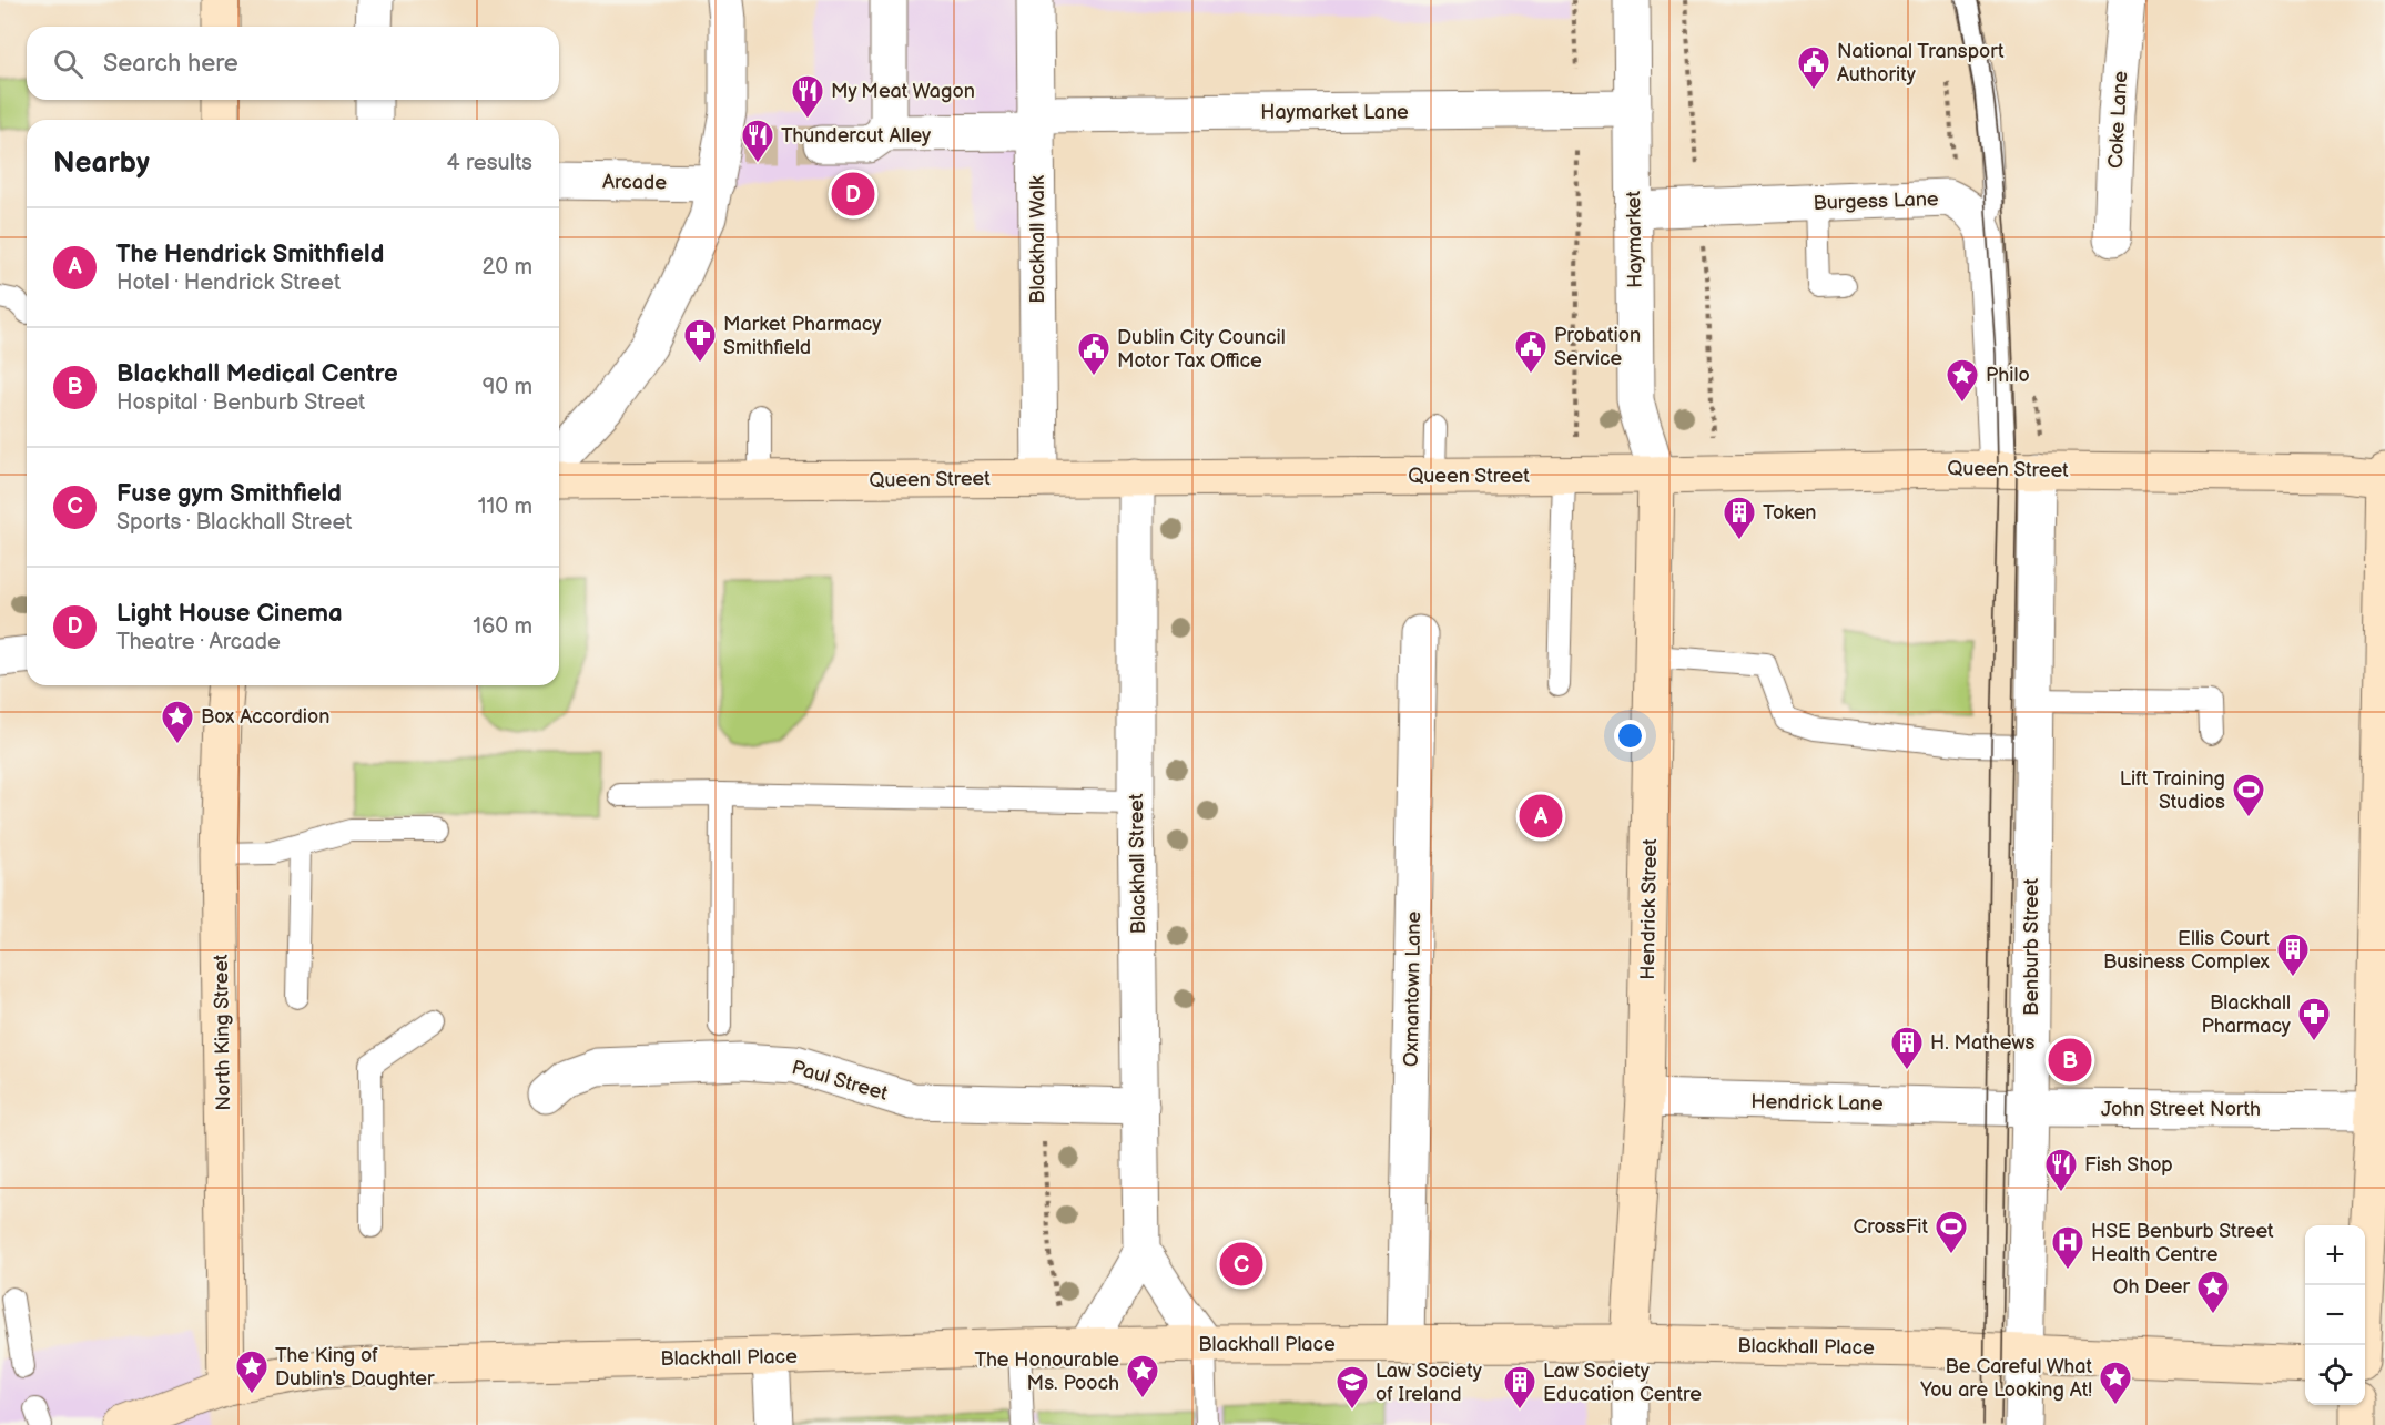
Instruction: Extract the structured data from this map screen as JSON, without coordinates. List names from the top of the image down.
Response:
{
  "streets": {
    "main road": [
      "Queen Street",
      "Hendrick Street",
      "North King Street",
      "Blackhall Place"
    ],
    "street": [
      "Haymarket Lane",
      "Coke Lane",
      "Arcade",
      "Burgess Lane",
      "Blackhall Walk",
      "Haymarket",
      "Blackhall Street",
      "Benburb Street",
      "Oxmantown Lane",
      "Paul Street",
      "Hendrick Lane",
      "John Street North"
    ]
  },
  "crossings": [
    ["Haymarket Lane", "Blackhall Walk"],
    ["Haymarket Lane", "Haymarket"],
    ["Burgess Lane", "Haymarket"],
    ["Blackhall Walk", "Queen Street"],
    ["Haymarket", "Queen Street"],
    ["Haymarket", "Hendrick Street"],
    ["Queen Street", "Blackhall Street"],
    ["Queen Street", "Hendrick Street"],
    ["Queen Street", "Benburb Street"],
    ["Blackhall Street", "Paul Street"],
    ["Hendrick Street", "Hendrick Lane"],
    ["Hendrick Street", "Blackhall Place"],
    ["Benburb Street", "John Street North"],
    ["Benburb Street", "Blackhall Place"],
    ["Oxmantown Lane", "Blackhall Place"],
    ["North King Street", "Blackhall Place"],
    ["Hendrick Lane", "John Street North"]
  ],
  "places": {
    "public building": ["National Transport Authority", "Probation Service", "Dublin City Council Motor Tax Office"],
    "restaurant": ["My Meat Wagon", "Thundercut Alley", "Fish Shop"],
    "pharmacy": ["Market Pharmacy Smithfield", "Blackhall Pharmacy"],
    "place": [
      "Philo",
      "Box Accordion",
      "Oh Deer",
      "The King of Dublin's Daughter",
      "The Honourable Ms. Pooch",
      "Be Careful What You are Looking At!"
    ],
    "building": [
      "Token",
      "Ellis Court Business Complex",
      "H. Mathews",
      "Law Society Education Centre"
    ],
    "sports": ["Lift Training Studios", "CrossFit"],
    "hospital": ["HSE Benburb Street Health Centre"],
    "school or university": ["Law Society of Ireland"]
  },
  "page": {
    "search": "Search here",
    "heading": ["Nearby", "4 results"],
    "pins": [
      "D",
      "A",
      "B",
      "C"
    ],
    "list": [
      {
        "mark": "A",
        "name": "The Hendrick Smithfield",
        "note": "Hotel · Hendrick Street",
        "value": "20 m"
      },
      {
        "mark": "B",
        "name": "Blackhall Medical Centre",
        "note": "Hospital · Benburb Street",
        "value": "90 m"
      },
      {
        "mark": "C",
        "name": "Fuse gym Smithfield",
        "note": "Sports · Blackhall Street",
        "value": "110 m"
      },
      {
        "mark": "D",
        "name": "Light House Cinema",
        "note": "Theatre · Arcade",
        "value": "160 m"
      }
    ],
    "map_buttons": ["+", "−"]
  }
}
